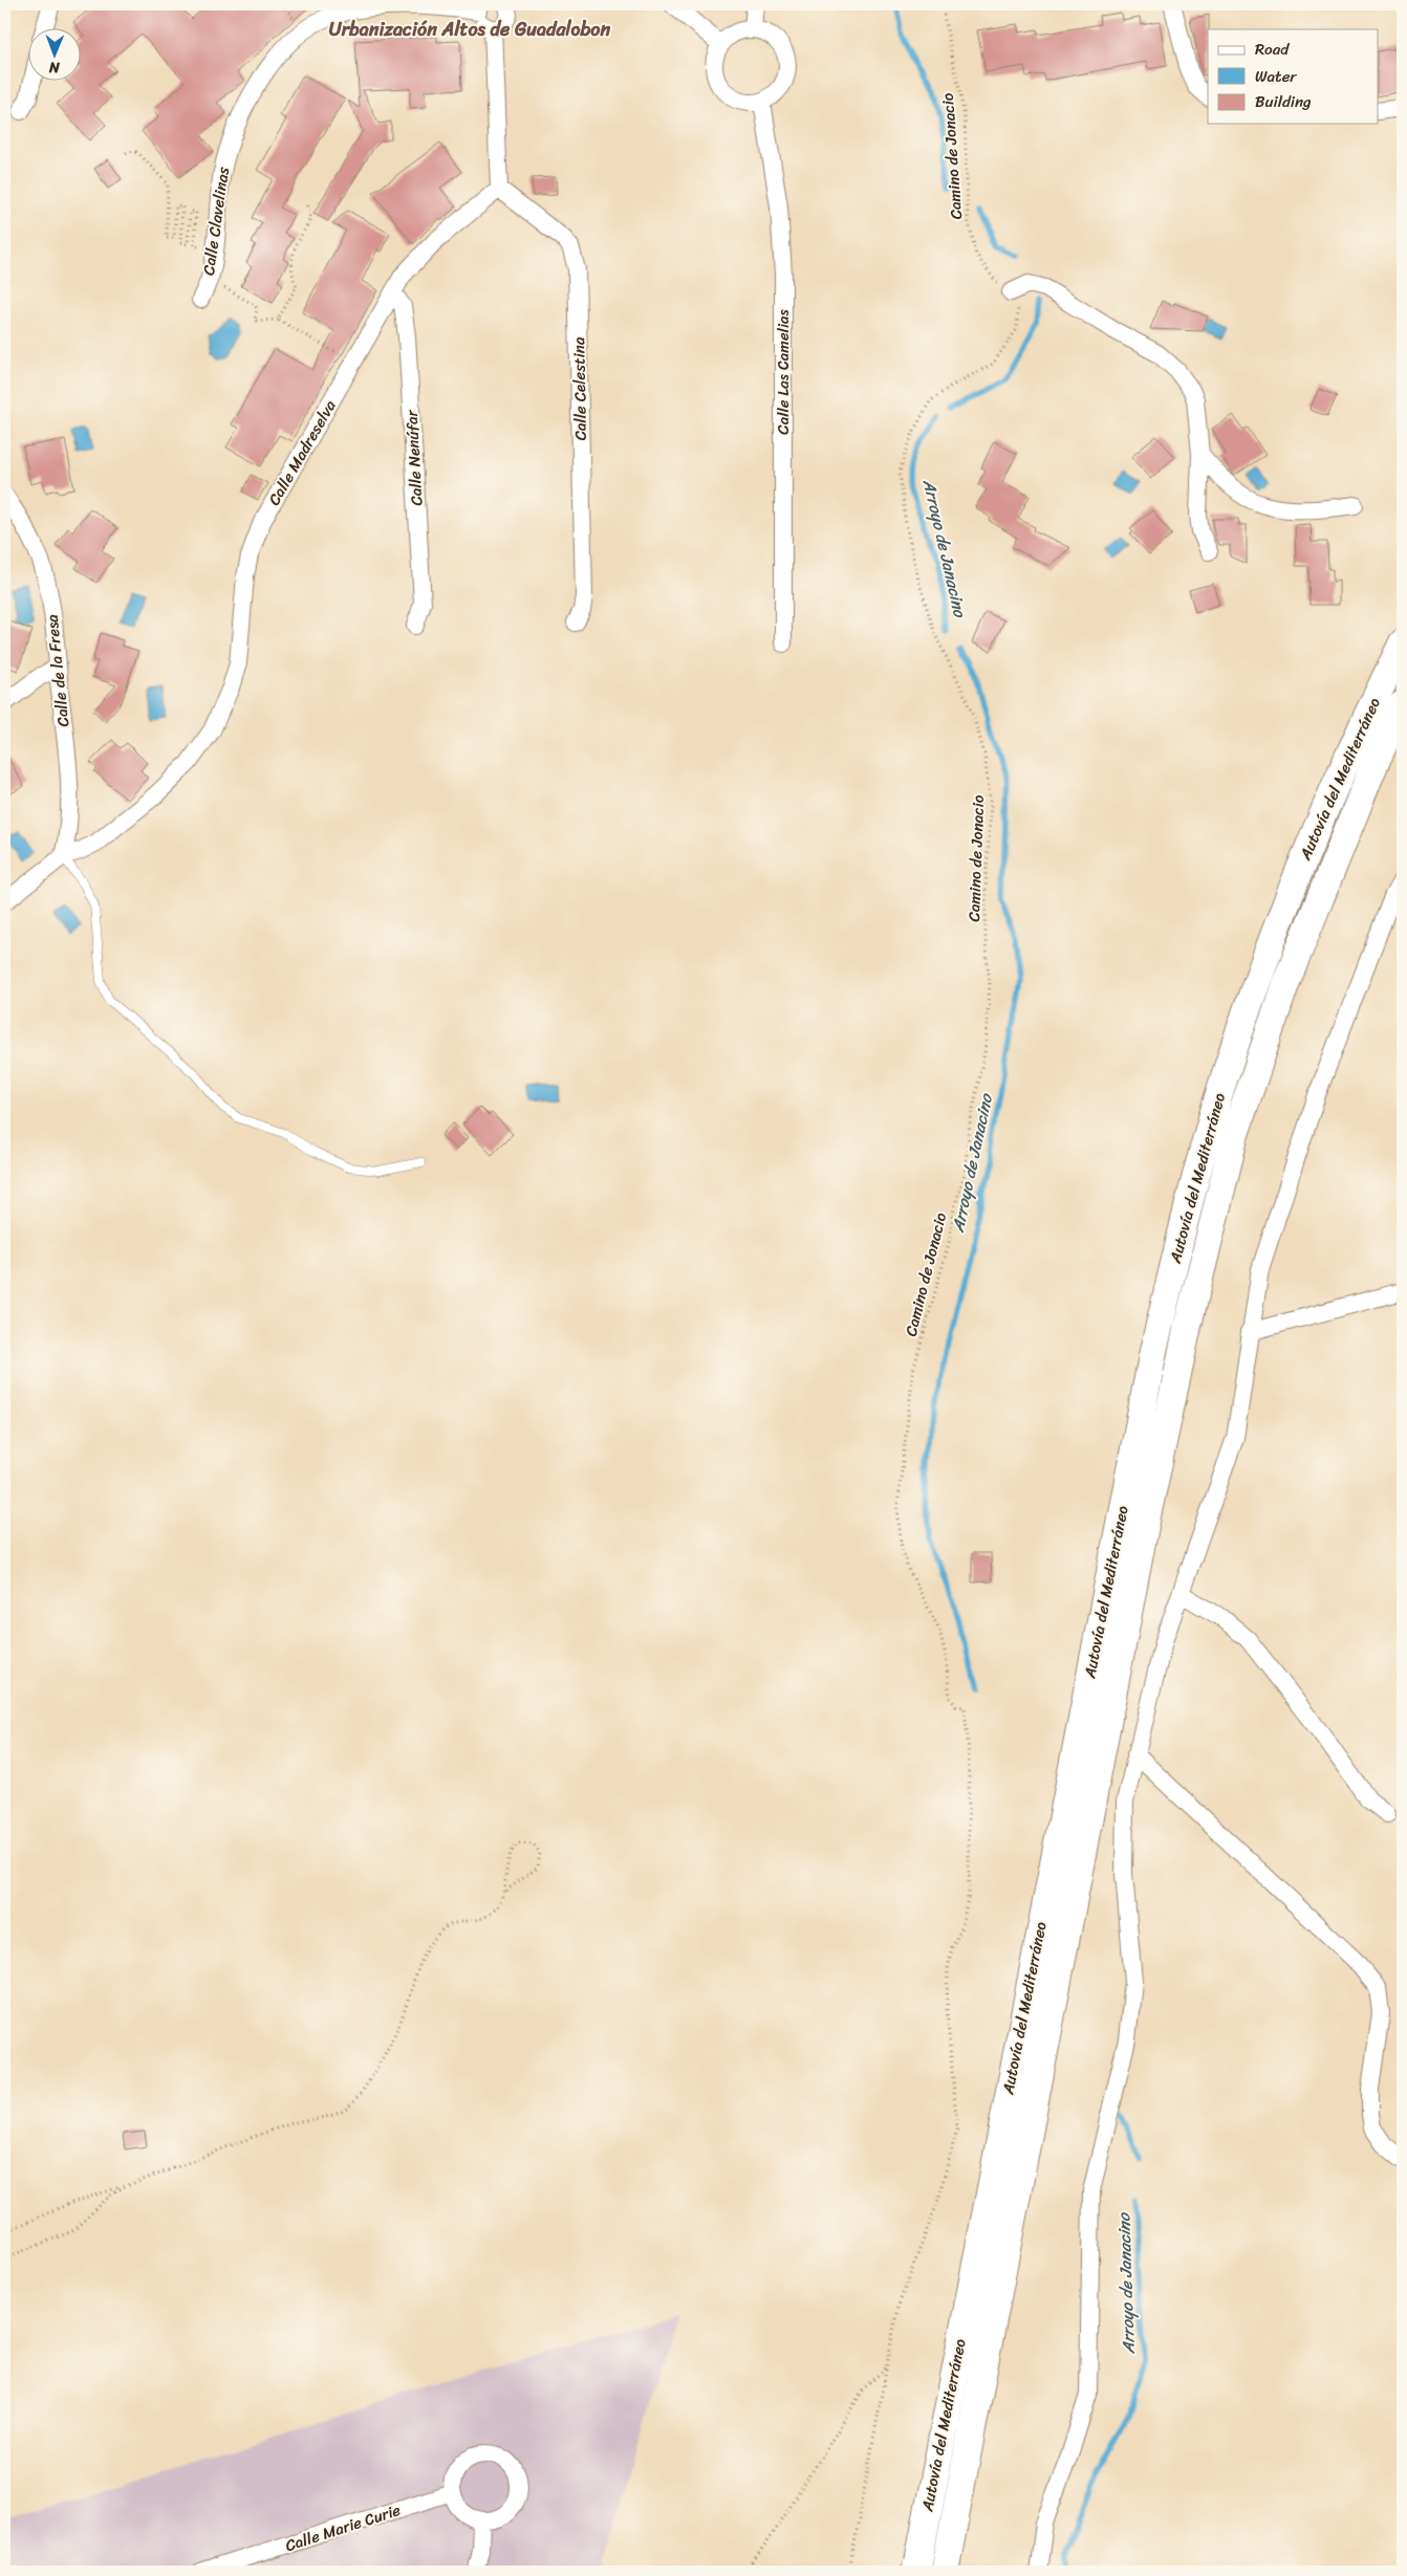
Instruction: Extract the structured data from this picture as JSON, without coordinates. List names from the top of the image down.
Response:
{
  "streets": {
    "highway": ["Autovía del Mediterráneo"],
    "street": [
      "Calle Clavelinas",
      "Calle Las Camelias",
      "Calle Celestina",
      "Calle Madreselva",
      "Calle Nenúfar",
      "Calle de la Fresa",
      "Calle Marie Curie"
    ],
    "path": ["Camino de Jonacio"]
  },
  "crossings": [
    ["Calle Celestina", "Calle Madreselva"],
    ["Calle Madreselva", "Calle Nenúfar"],
    ["Calle Madreselva", "Calle de la Fresa"]
  ],
  "districts": ["Urbanización Altos de Guadalobon"],
  "water": ["Arroyo de Janacino"],
  "legend": ["Road", "Water", "Building"],
  "north": "bottom"
}
